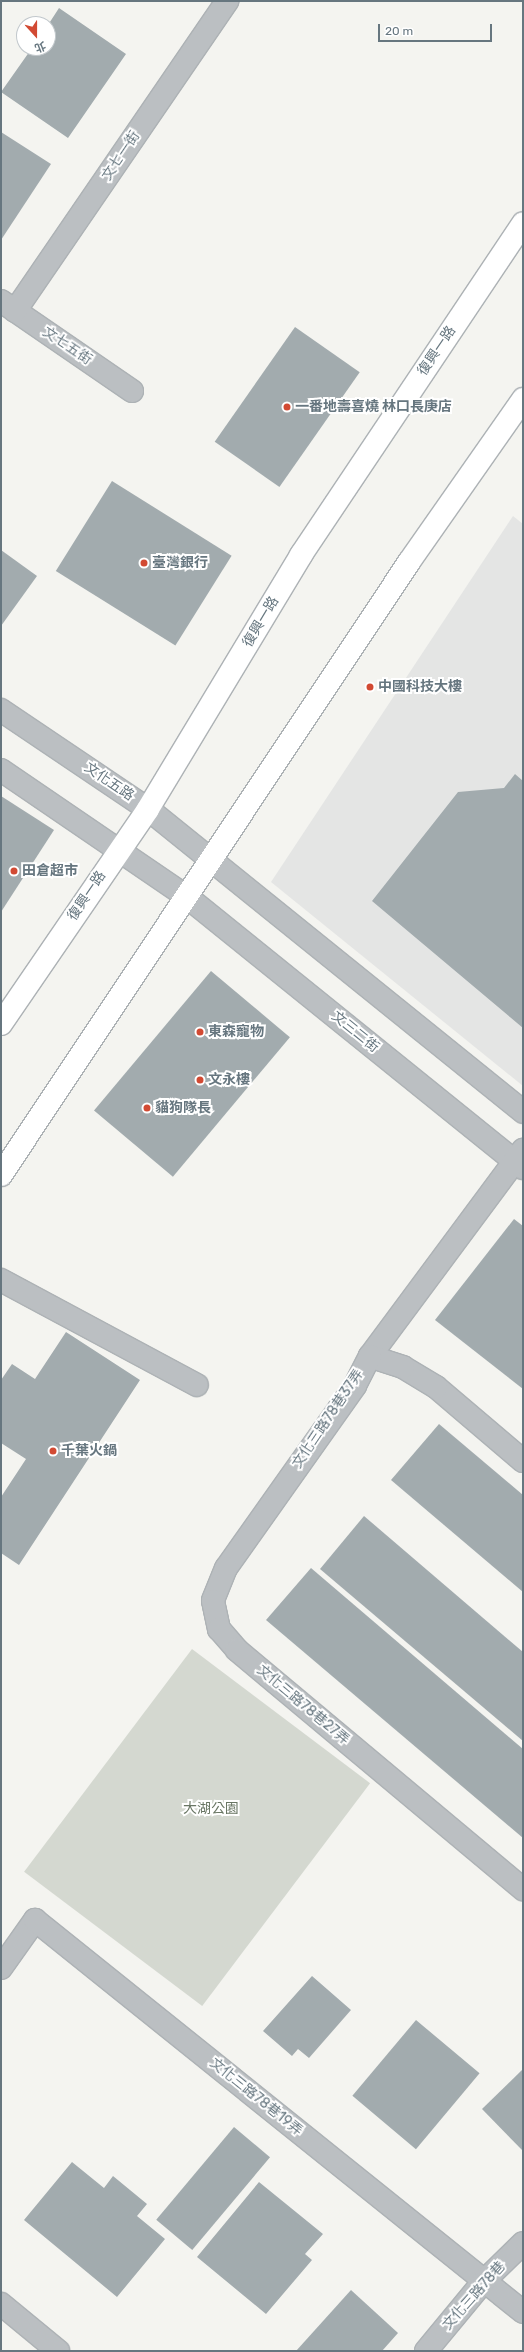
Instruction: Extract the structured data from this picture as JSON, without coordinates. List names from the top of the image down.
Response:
{
  "streets": {
    "main road": ["復興一路"],
    "street": [
      "文七一街",
      "文七五街",
      "文化五路",
      "文三二街",
      "文化三路78巷37弄",
      "文化三路78巷27弄",
      "文化三路78巷19弄",
      "文化三路78巷"
    ]
  },
  "crossings": [
    ["文七一街", "文七五街"],
    ["復興一路", "文化五路"],
    ["文化三路78巷37弄", "文化三路78巷27弄"],
    ["文化三路78巷19弄", "文化三路78巷"]
  ],
  "parks": ["大湖公園"],
  "places": [
    "一番地壽喜燒 林口長庚店",
    "臺灣銀行",
    "中國科技大樓",
    "田倉超市",
    "東森寵物",
    "文永樓",
    "貓狗隊長",
    "千葉火鍋"
  ],
  "scale_bar": "20 m",
  "north": "bottom"
}
